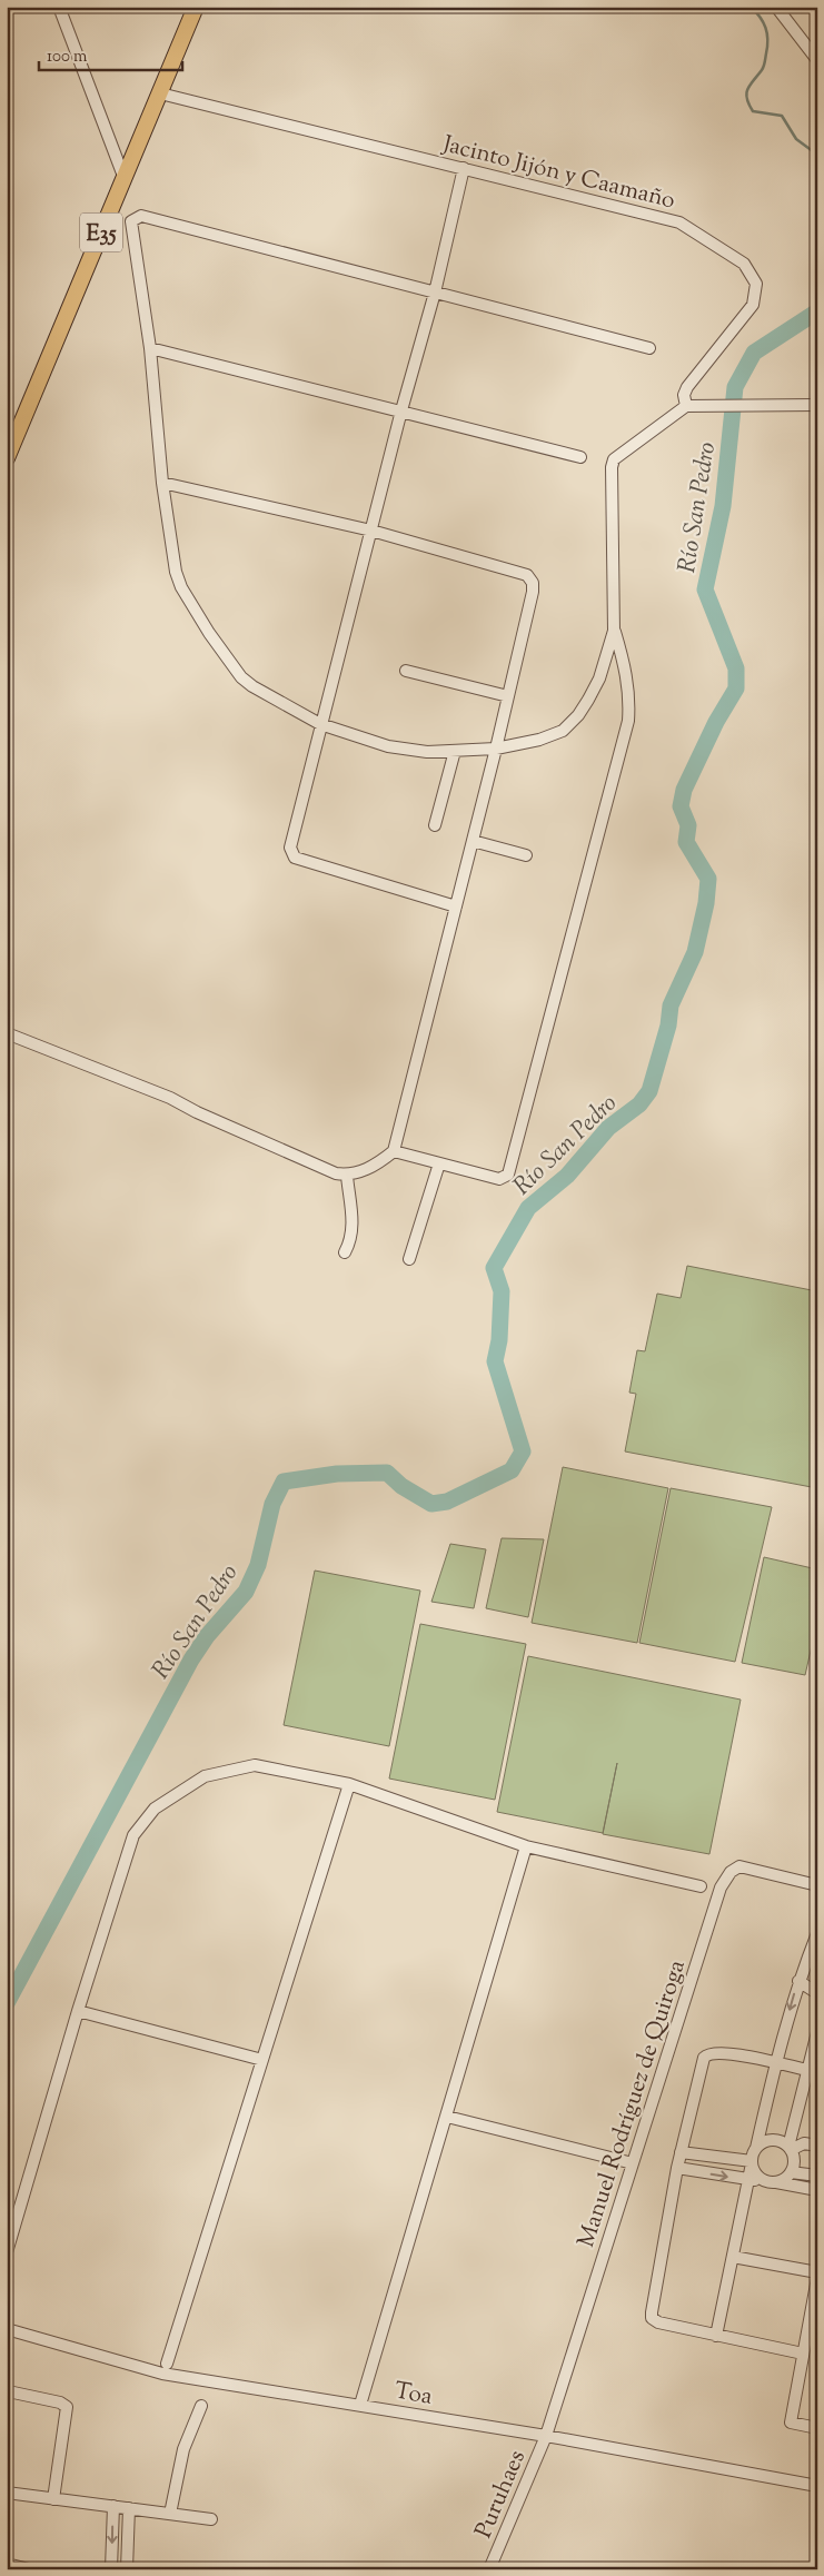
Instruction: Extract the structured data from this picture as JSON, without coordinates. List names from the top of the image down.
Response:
{
  "streets": {
    "highway": ["E35"],
    "street": [
      "Jacinto Jijón y Caamaño",
      "Manuel Rodríguez de Quiroga",
      "Toa",
      "Puruhaes"
    ]
  },
  "crossings": [
    ["Jacinto Jijón y Caamaño", "E35"],
    ["Manuel Rodríguez de Quiroga", "Toa"],
    ["Manuel Rodríguez de Quiroga", "Puruhaes"],
    ["Toa", "Puruhaes"]
  ],
  "water": ["Río San Pedro"],
  "scale_bar": "100 m"
}
